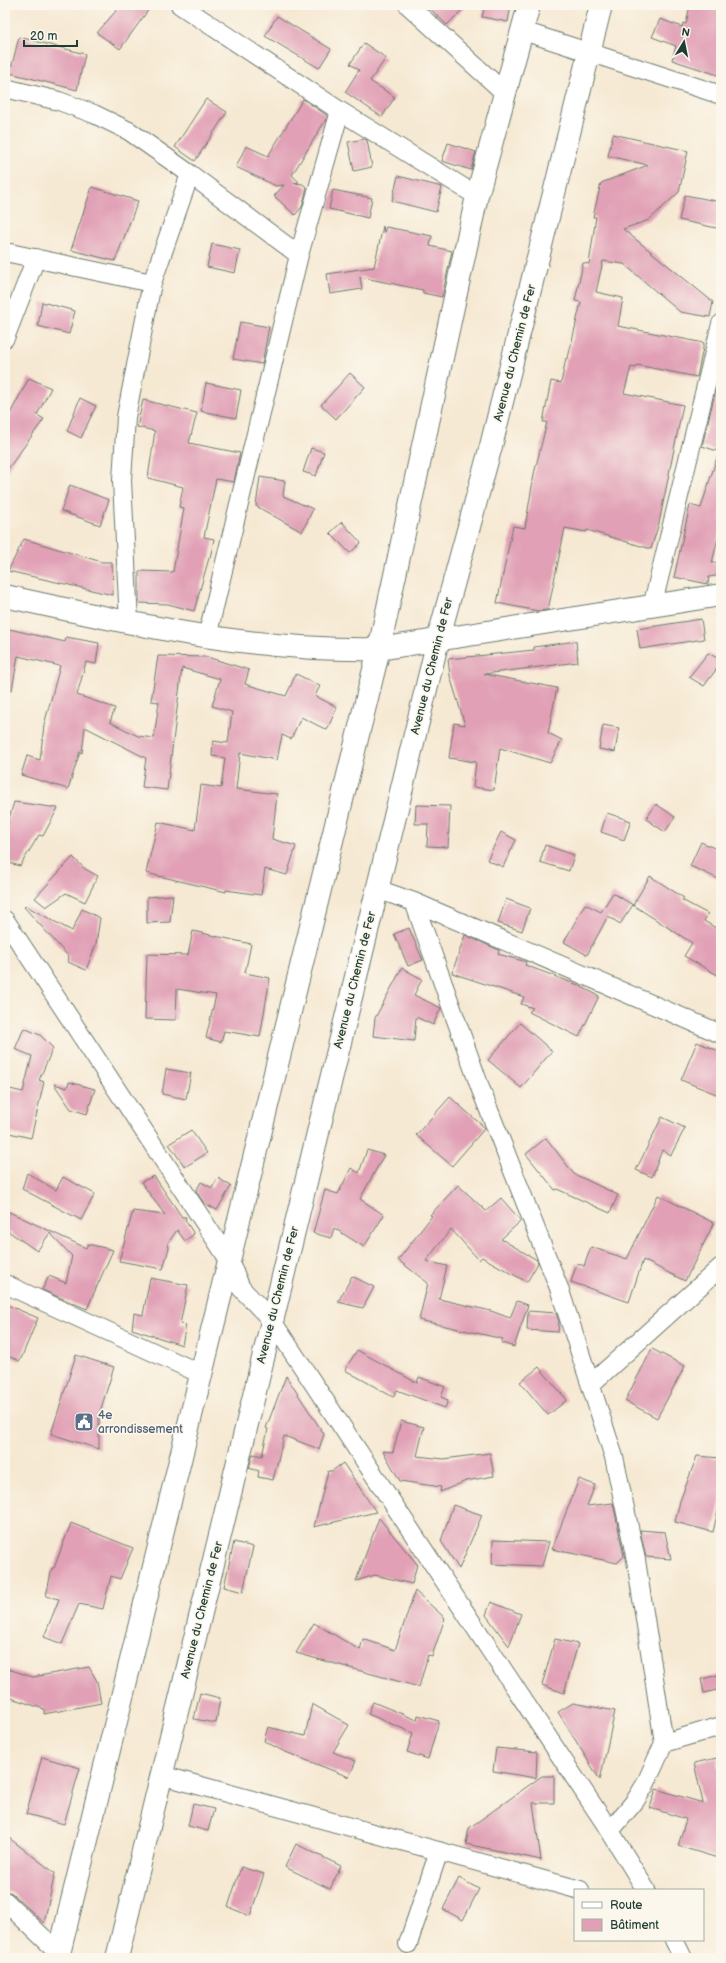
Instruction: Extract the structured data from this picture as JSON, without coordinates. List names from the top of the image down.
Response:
{
  "streets": {
    "main road": ["Avenue du Chemin de Fer"]
  },
  "places": {
    "public building": ["4e arrondissement"]
  },
  "legend": ["Route", "Bâtiment"],
  "scale_bar": "20 m",
  "north": "top"
}
